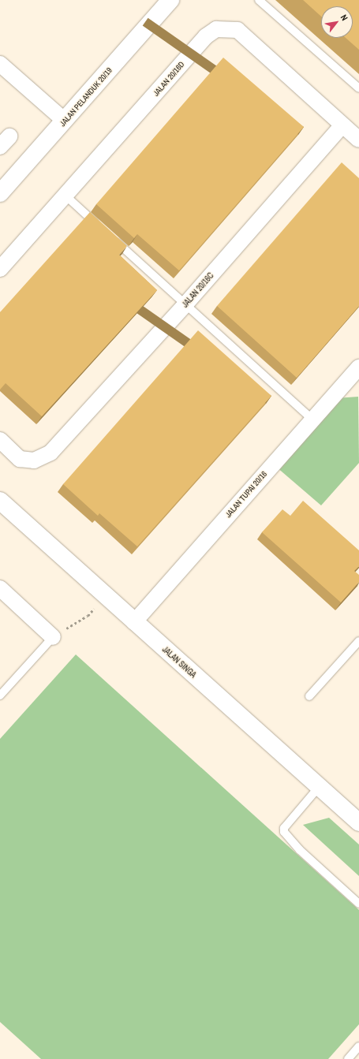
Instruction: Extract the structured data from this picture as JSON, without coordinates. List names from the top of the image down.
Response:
{
  "streets": {
    "street": [
      "JALAN 20/16D",
      "JALAN PELANDUK 20/19",
      "JALAN 20/16C",
      "JALAN TUPAI 20/16",
      "JALAN SINGA"
    ]
  },
  "crossings": [
    ["JALAN 20/16D", "JALAN 20/16C"],
    ["JALAN TUPAI 20/16", "JALAN SINGA"]
  ],
  "north": "top right"
}
